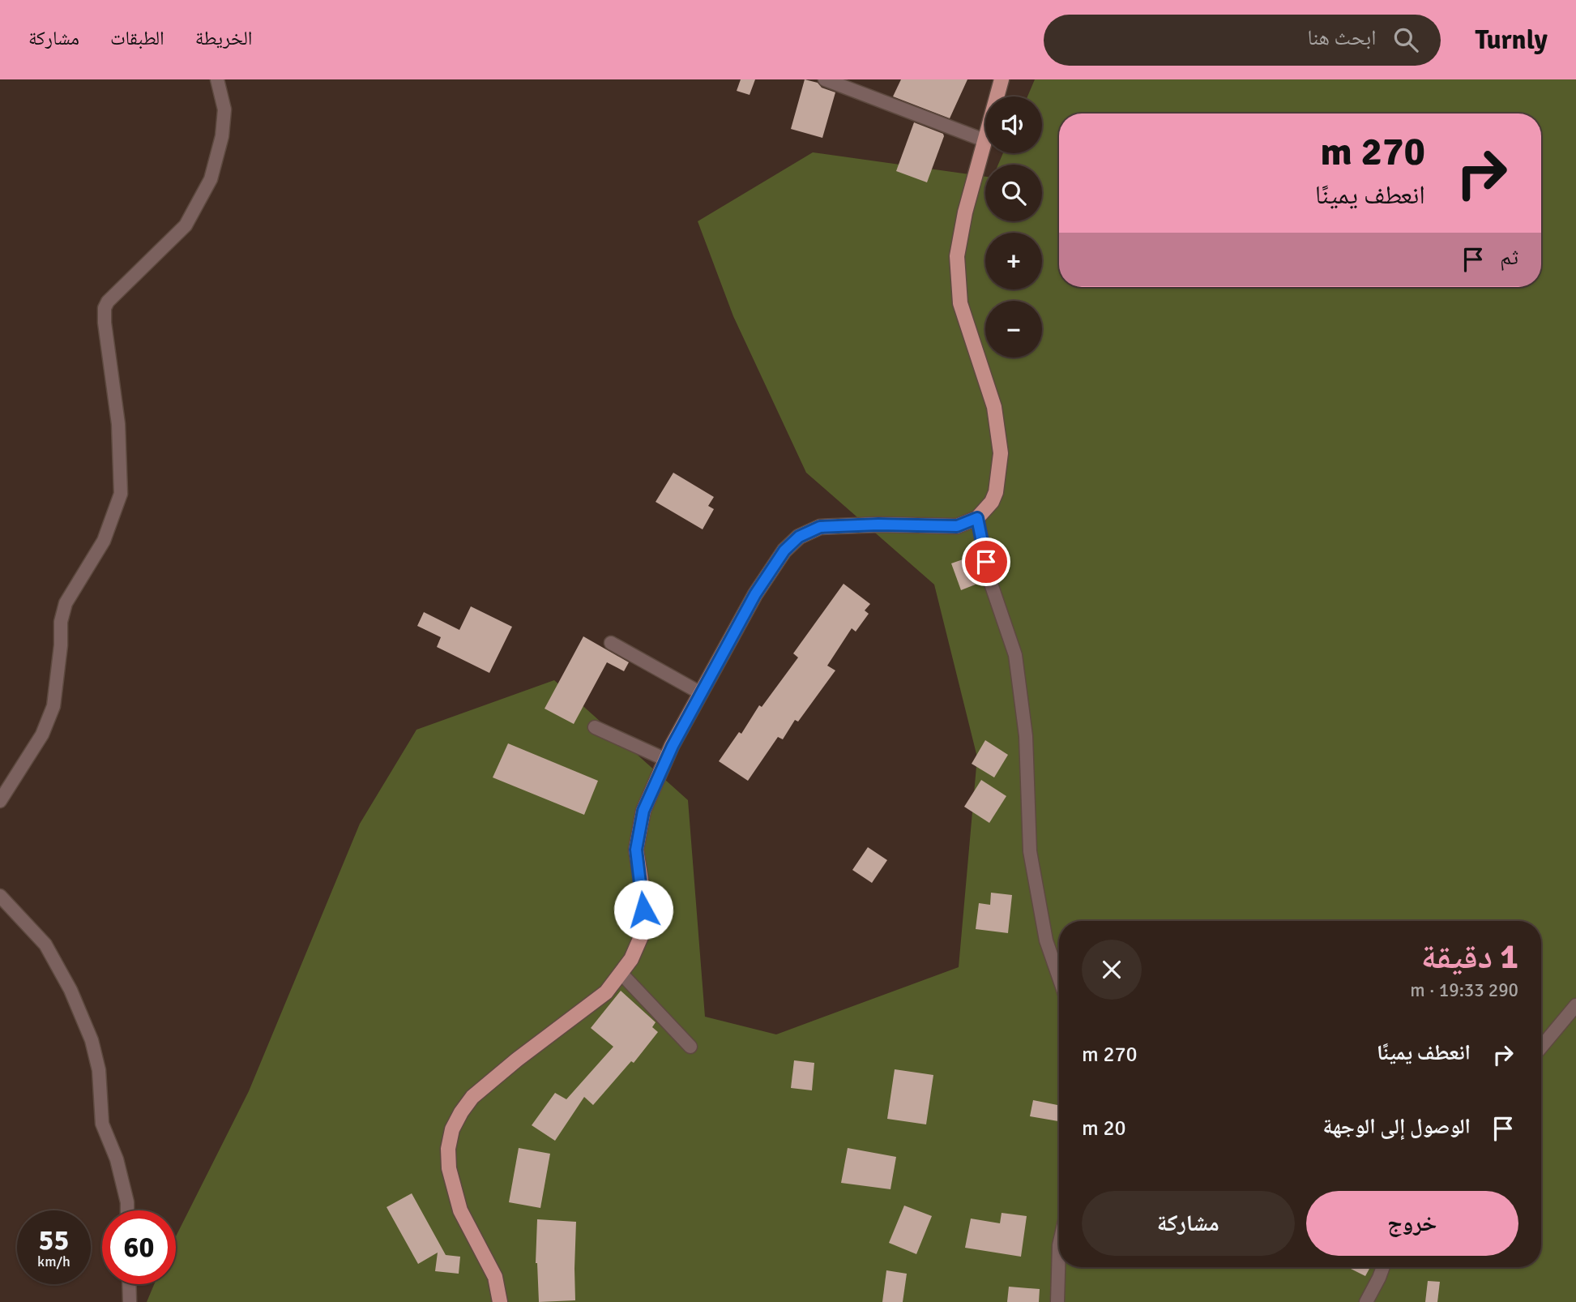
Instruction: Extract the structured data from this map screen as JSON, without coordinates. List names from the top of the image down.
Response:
{
  "page": {
    "header": "Turnly",
    "search": "ابحث هنا",
    "nav": ["الخريطة", "الطبقات", "مشاركة"],
    "map_buttons": ["+", "−"],
    "turn": ["270 m", "انعطف يمينًا"],
    "then": "ثم",
    "heading": ["1 دقيقة", "290 m · 19:33"],
    "list": [
      {
        "name": "انعطف يمينًا",
        "value": "270 m"
      },
      {
        "name": "الوصول إلى الوجهة",
        "value": "20 m"
      }
    ],
    "buttons": ["خروج", "مشاركة"],
    "speed": "55 km/h",
    "limit": "60"
  }
}
